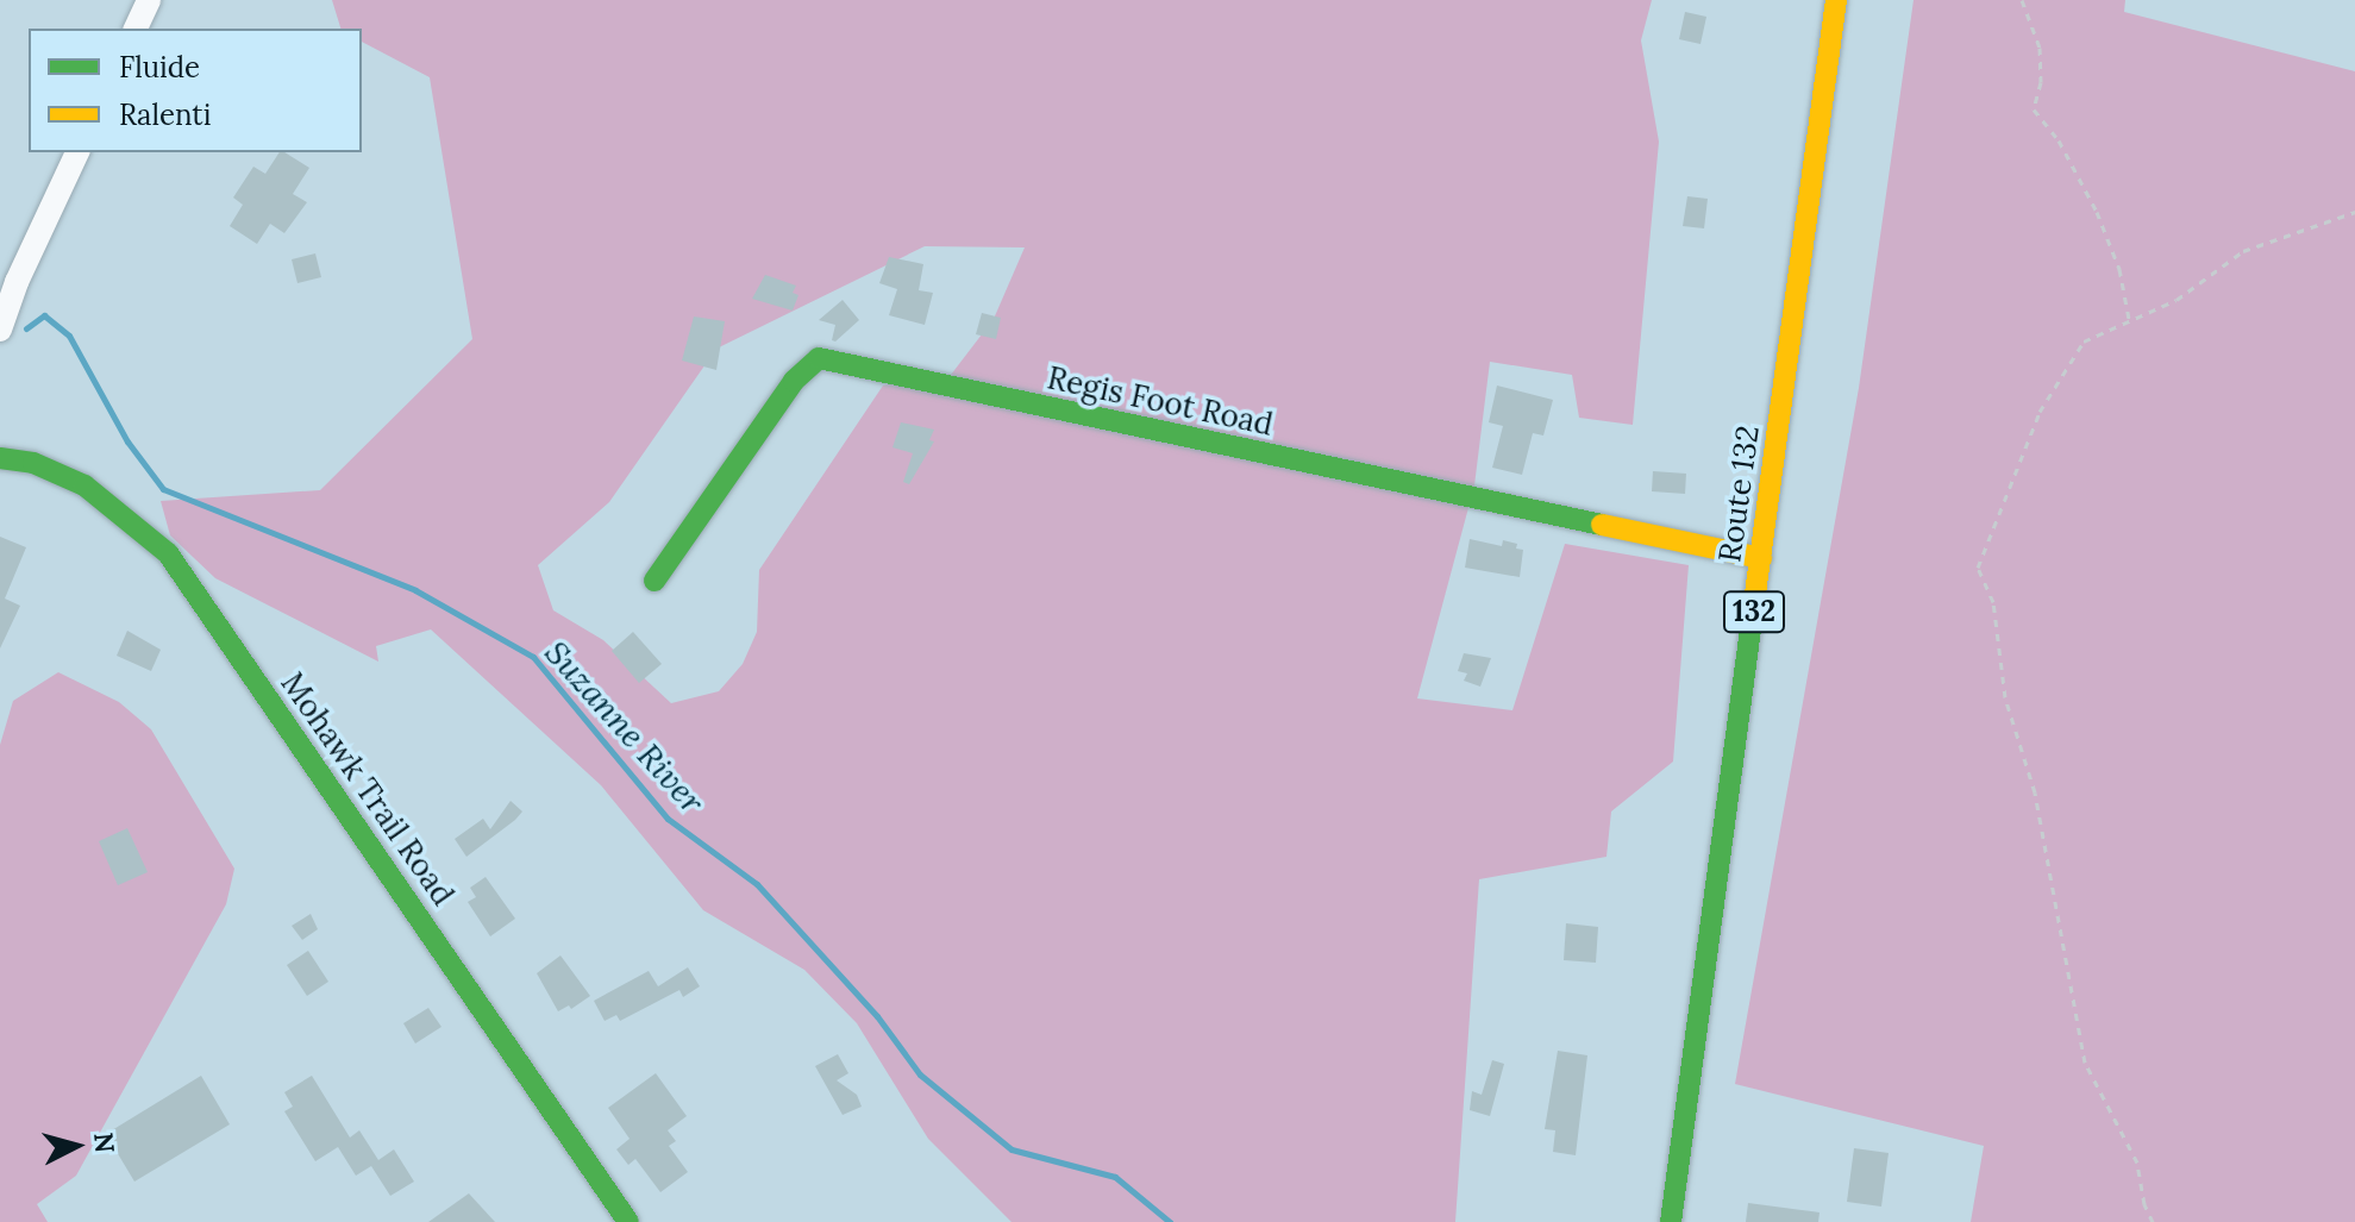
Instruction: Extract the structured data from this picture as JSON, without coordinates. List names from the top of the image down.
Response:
{
  "streets": {
    "main road": [
      "Regis Foot Road",
      "Route 132",
      "132",
      "Mohawk Trail Road"
    ]
  },
  "crossings": [
    ["Regis Foot Road", "Route 132"]
  ],
  "water": ["Suzanne River"],
  "legend": ["Fluide", "Ralenti"],
  "north": "right"
}
